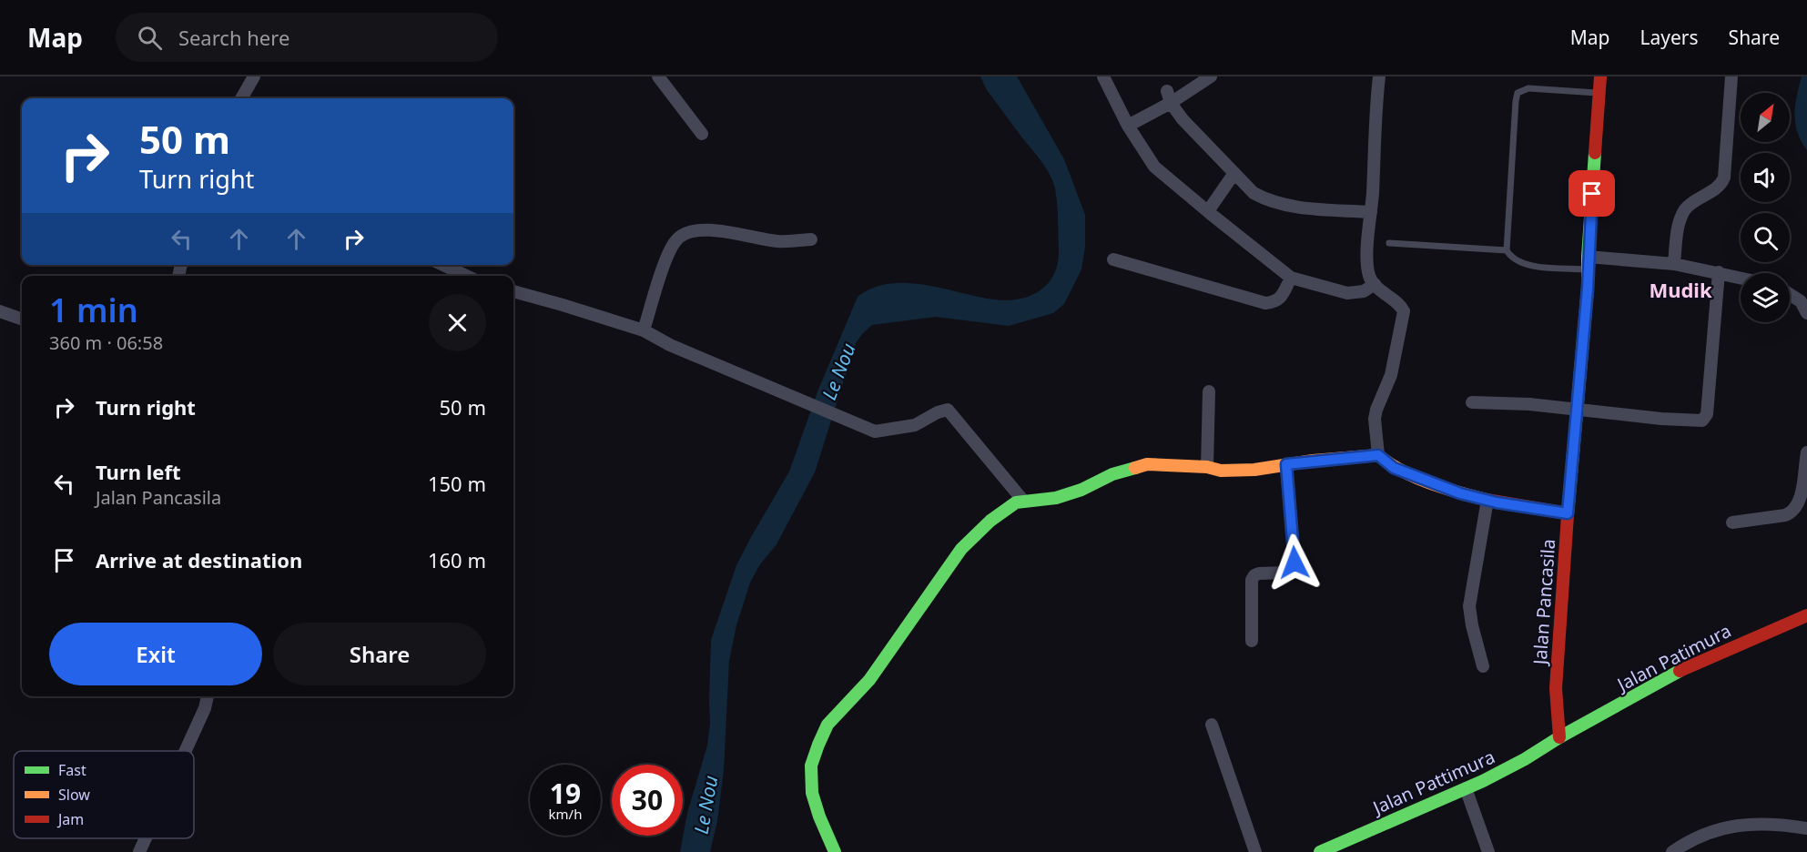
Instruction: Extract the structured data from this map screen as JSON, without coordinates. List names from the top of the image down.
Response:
{
  "streets": {
    "street": ["Jalan Pancasila", "Jalan Patimura", "Jalan Pattimura"]
  },
  "crossings": [
    ["Jalan Pancasila", "Jalan Patimura"],
    ["Jalan Pancasila", "Jalan Pattimura"],
    ["Jalan Patimura", "Jalan Pattimura"]
  ],
  "districts": ["Mudik"],
  "water": ["Le Nou"],
  "legend": ["Fast", "Slow", "Jam"],
  "north": "top right",
  "page": {
    "header": "Map",
    "search": "Search here",
    "nav": ["Map", "Layers", "Share"],
    "turn": ["50 m", "Turn right"],
    "heading": ["1 min", "360 m · 06:58"],
    "list": [
      {
        "name": "Turn right",
        "value": "50 m"
      },
      {
        "name": "Turn left",
        "note": "Jalan Pancasila",
        "value": "150 m"
      },
      {
        "name": "Arrive at destination",
        "value": "160 m"
      }
    ],
    "buttons": ["Exit", "Share"],
    "speed": "19 km/h",
    "limit": "30"
  }
}
